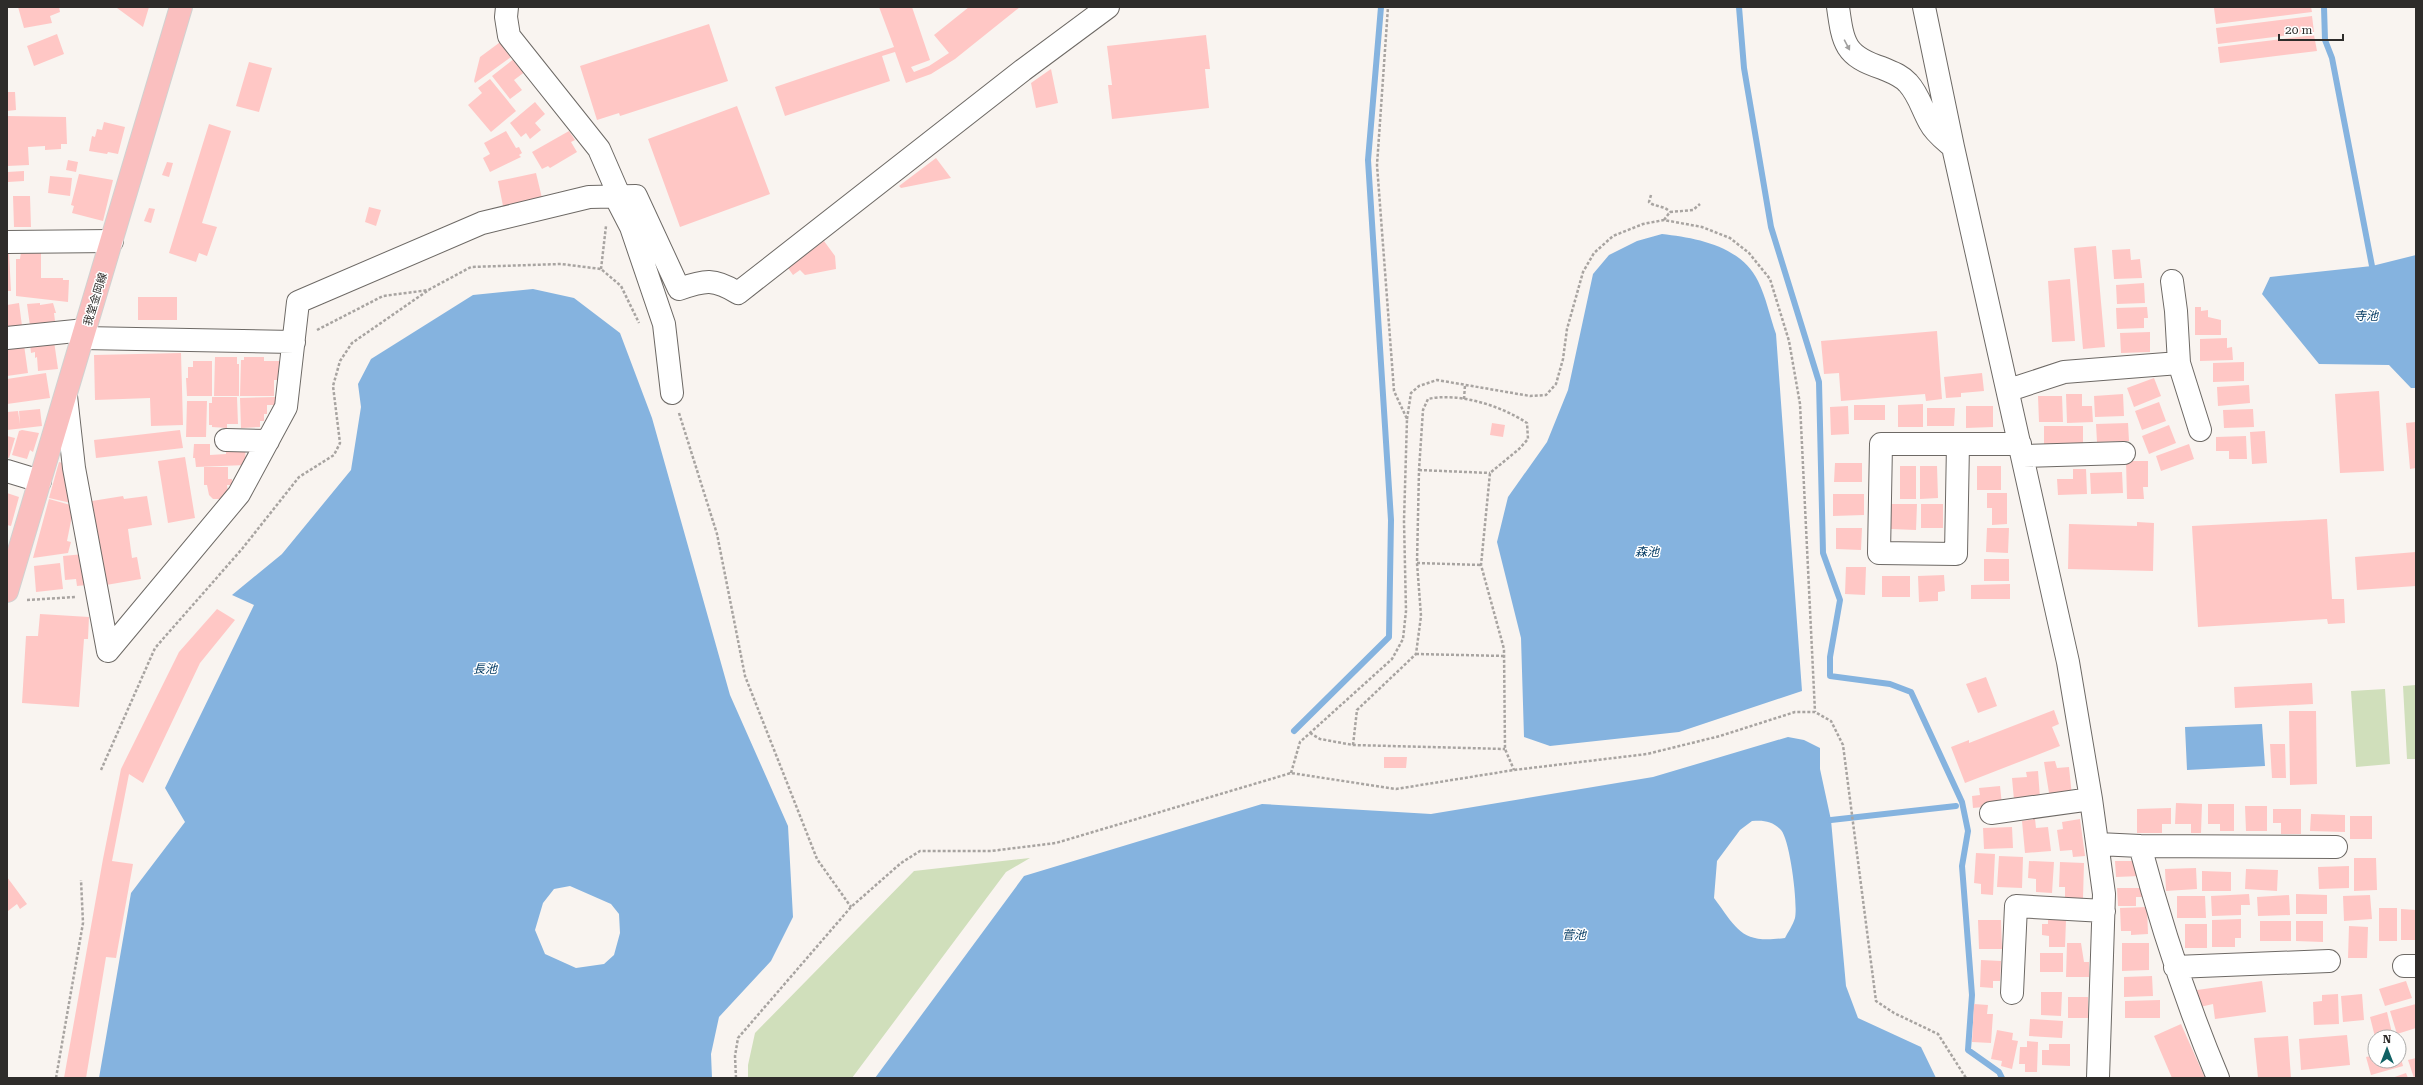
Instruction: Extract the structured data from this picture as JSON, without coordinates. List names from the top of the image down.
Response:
{
  "streets": {
    "main road": ["我堂金岡線"]
  },
  "water": [
    "寺池",
    "森池",
    "長池",
    "菅池"
  ],
  "scale_bar": "20 m",
  "north": "top"
}
